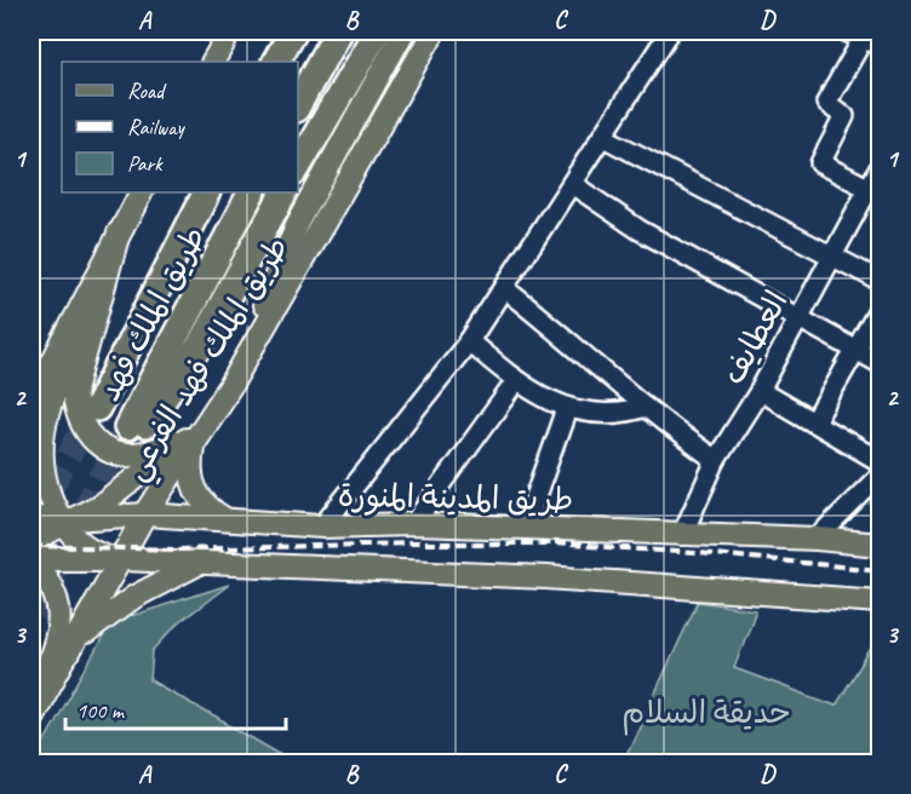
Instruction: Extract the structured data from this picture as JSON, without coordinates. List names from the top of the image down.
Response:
{
  "streets": {
    "highway": ["طريق الملك فهد"],
    "main road": ["طريق الملك فهد الفرعي", "طريق المدينة المنورة"],
    "street": ["العطايف"]
  },
  "crossings": [
    ["العطايف", "طريق المدينة المنورة"],
    ["طريق الملك فهد الفرعي", "طريق المدينة المنورة"]
  ],
  "parks": ["حديقة السلام"],
  "legend": ["Road", "Railway", "Park"],
  "scale_bar": "100 m",
  "grid": {
    "columns": [
      "A",
      "B",
      "C",
      "D"
    ],
    "rows": ["1", "2", "3"]
  }
}
